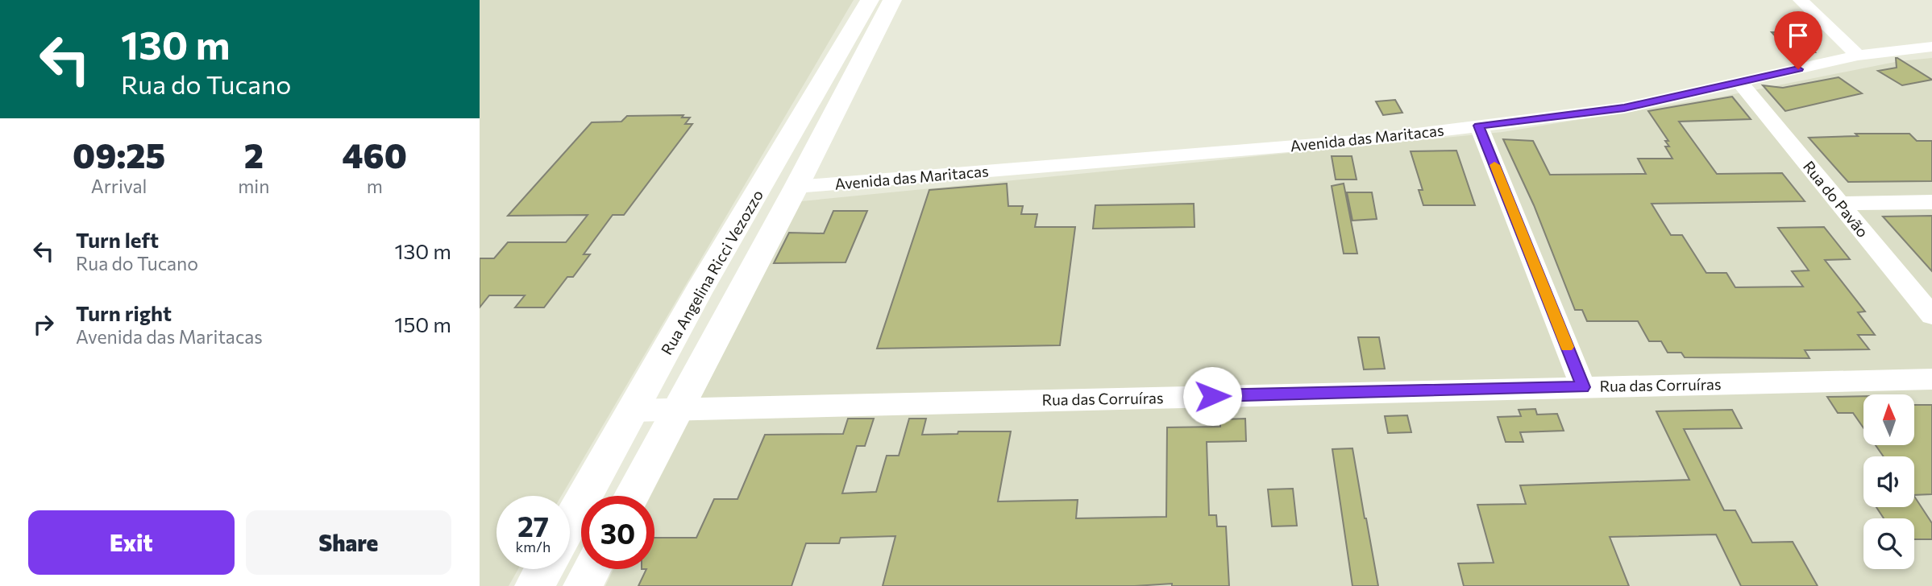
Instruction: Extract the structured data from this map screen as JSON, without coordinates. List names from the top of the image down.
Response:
{
  "streets": {
    "main road": ["Rua Angelina Ricci Vezozzo"],
    "street": ["Avenida das Maritacas", "Rua do Pavão", "Rua das Corruíras"]
  },
  "crossings": [
    ["Avenida das Maritacas", "Rua do Pavão"],
    ["Avenida das Maritacas", "Rua Angelina Ricci Vezozzo"],
    ["Rua Angelina Ricci Vezozzo", "Rua das Corruíras"]
  ],
  "north": "top",
  "page": {
    "turn": ["130 m", "Rua do Tucano"],
    "eta": [
      "09:25",
      "Arrival",
      "2",
      "min",
      "460",
      "m"
    ],
    "list": [
      {
        "name": "Turn left",
        "note": "Rua do Tucano",
        "value": "130 m"
      },
      {
        "name": "Turn right",
        "note": "Avenida das Maritacas",
        "value": "150 m"
      }
    ],
    "speed": "27 km/h",
    "limit": "30",
    "buttons": ["Exit", "Share"]
  }
}
